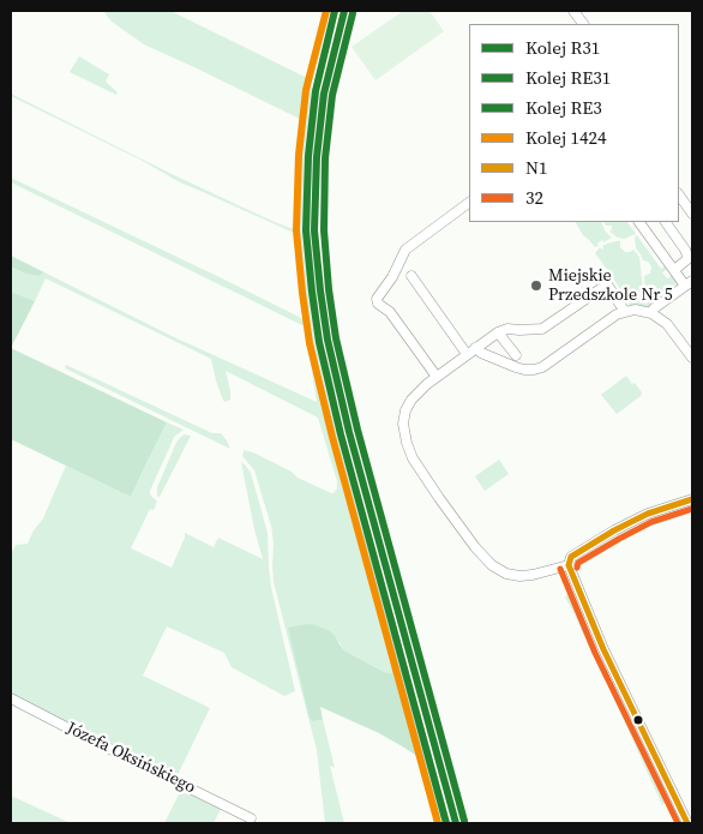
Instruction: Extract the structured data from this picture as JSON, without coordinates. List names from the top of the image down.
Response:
{
  "streets": {
    "street": ["Józefa Oksińskiego"]
  },
  "places": ["Miejskie Przedszkole Nr 5"],
  "lines": [
    "rail line R31",
    "rail line RE31",
    "rail line 1424",
    "rail line RE3",
    "transit line N1",
    "transit line 32"
  ],
  "legend": [
    "Kolej R31",
    "Kolej RE31",
    "Kolej RE3",
    "Kolej 1424",
    "N1",
    "32"
  ]
}
